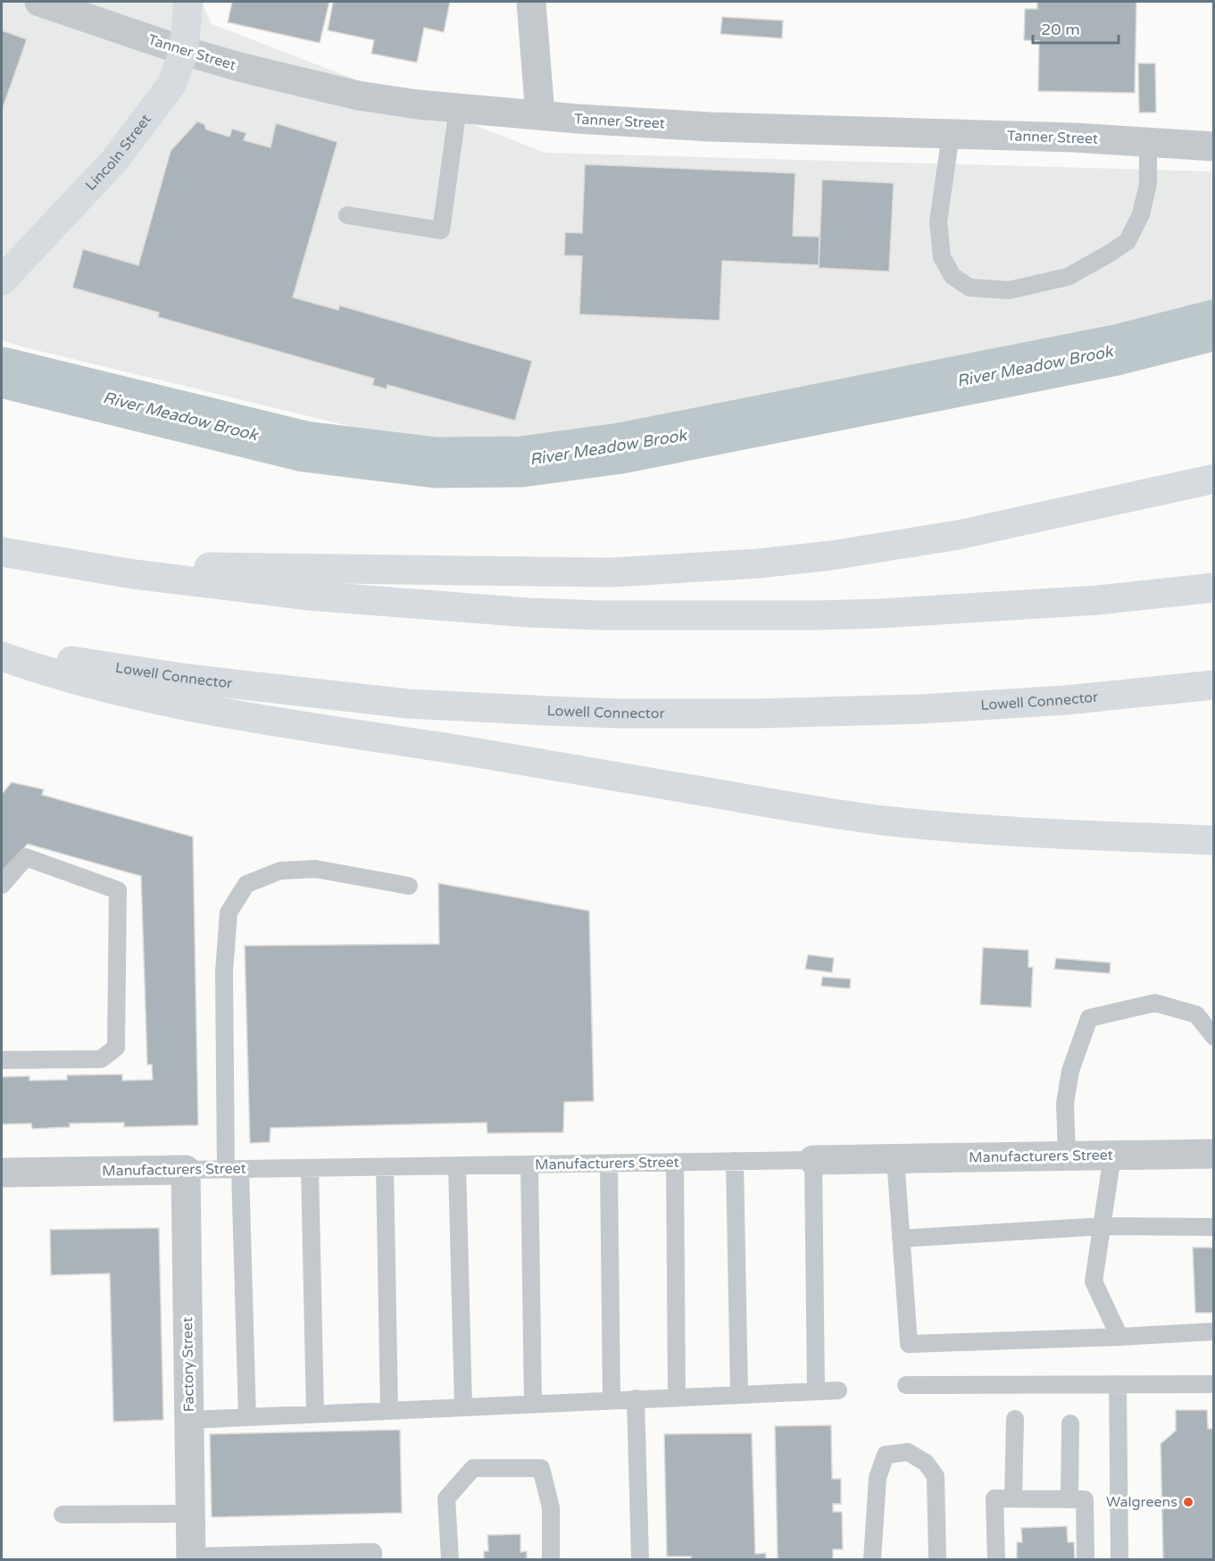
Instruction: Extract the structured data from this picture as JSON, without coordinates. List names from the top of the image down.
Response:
{
  "streets": {
    "main road": ["Lincoln Street", "Lowell Connector"],
    "street": ["Tanner Street", "Manufacturers Street", "Factory Street"]
  },
  "crossings": [
    ["Tanner Street", "Lincoln Street"],
    ["Manufacturers Street", "Factory Street"]
  ],
  "water": ["River Meadow Brook"],
  "places": ["Walgreens"],
  "scale_bar": "20 m"
}
